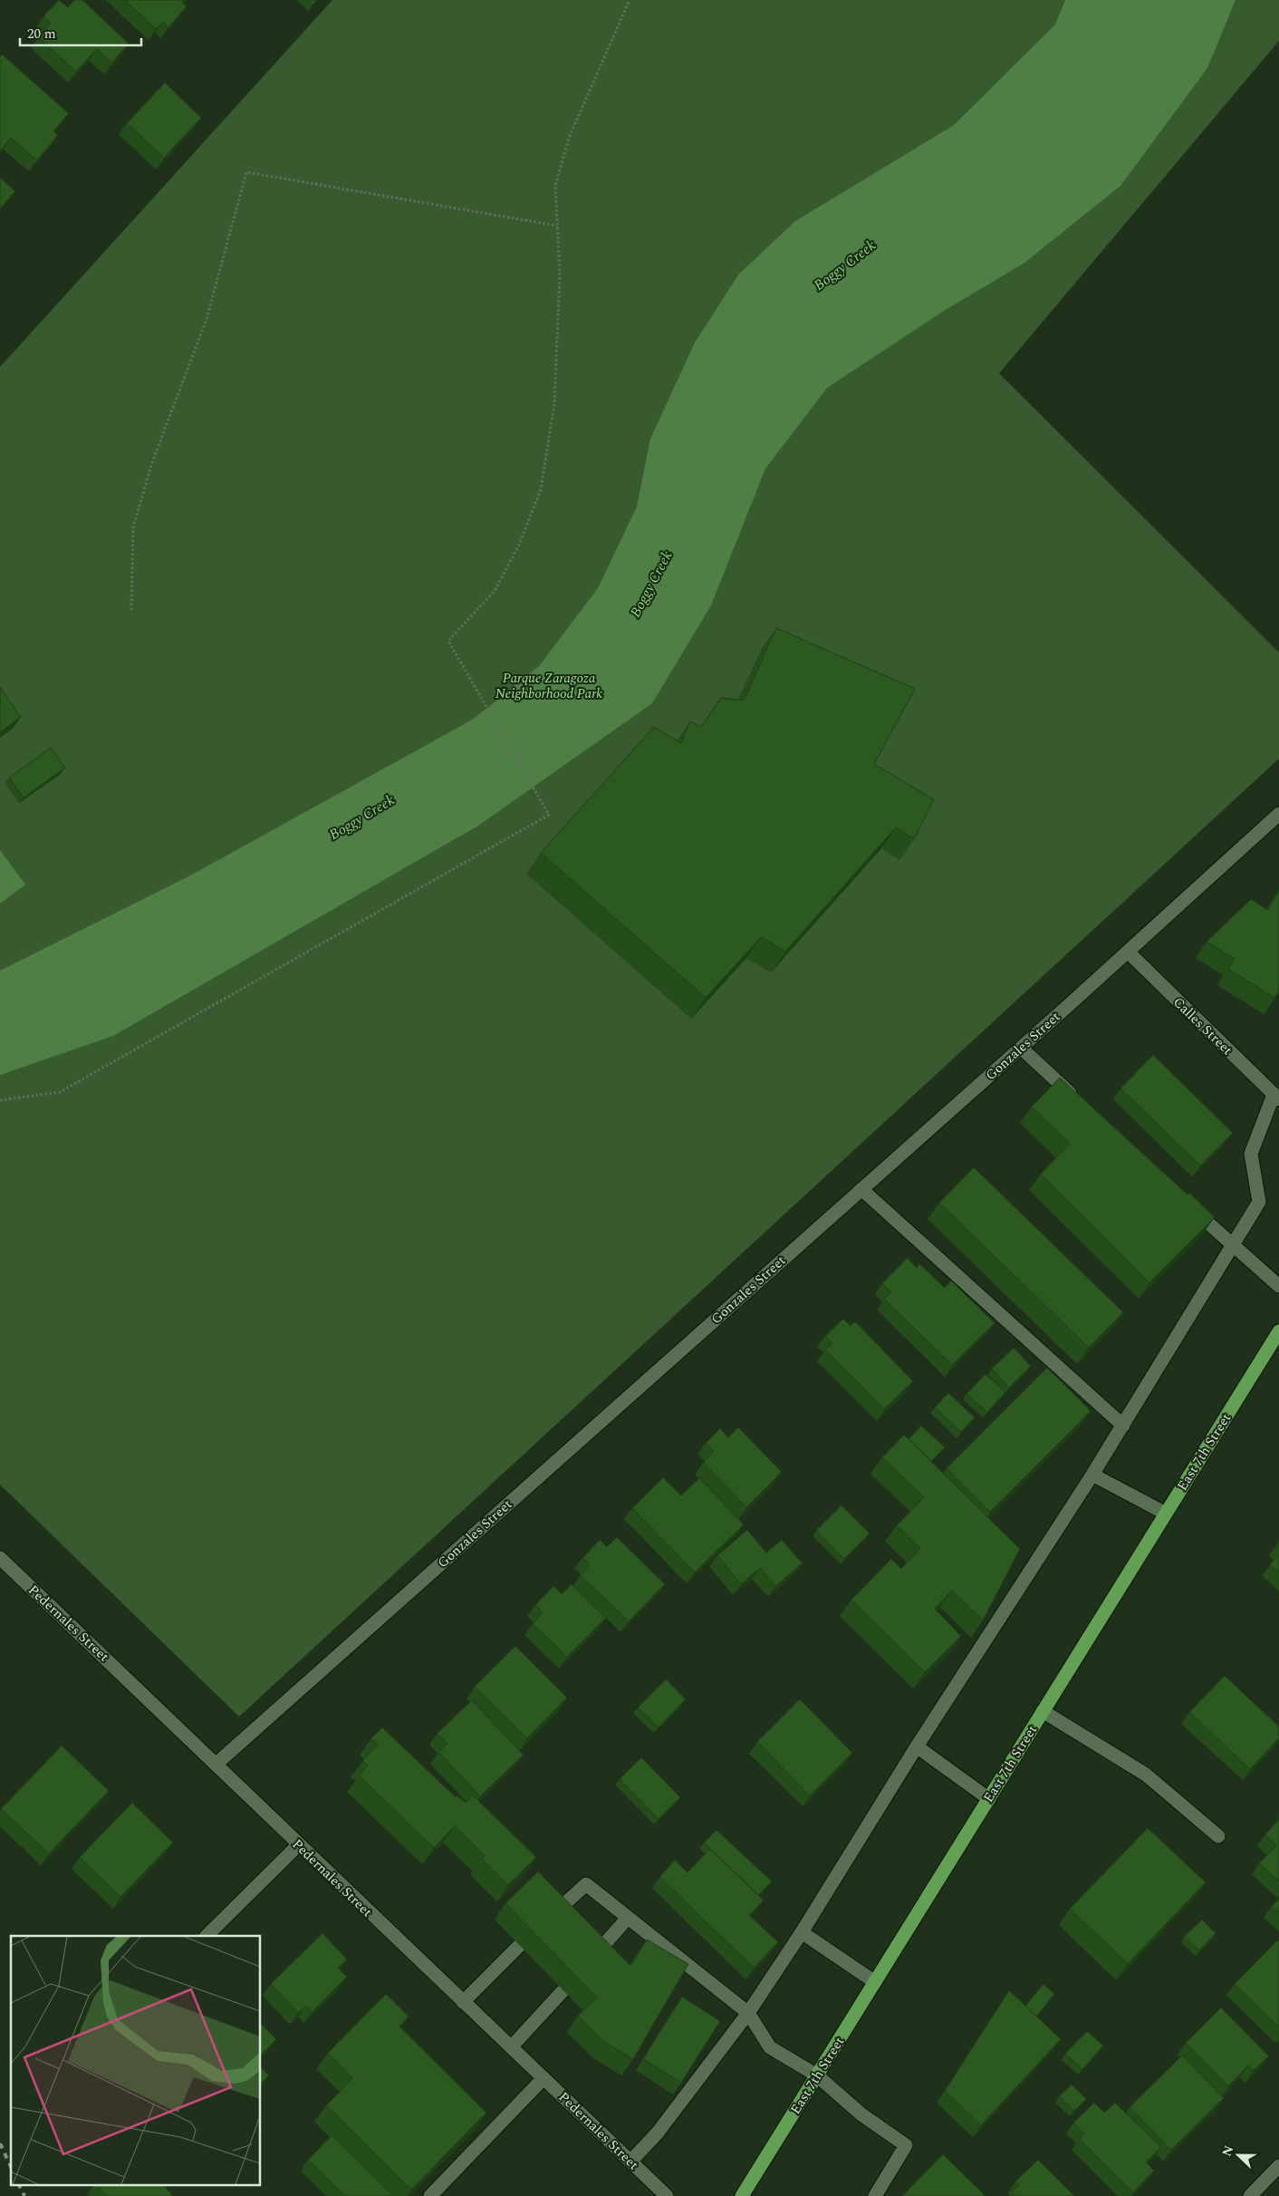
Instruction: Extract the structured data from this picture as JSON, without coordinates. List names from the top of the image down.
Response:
{
  "streets": {
    "main road": ["East 7th Street"],
    "street": ["Calles Street", "Gonzales Street", "Pedernales Street"]
  },
  "crossings": [
    ["Calles Street", "Gonzales Street"],
    ["Gonzales Street", "Pedernales Street"]
  ],
  "water": ["Boggy Creek"],
  "parks": ["Parque Zaragoza Neighborhood Park"],
  "scale_bar": "20 m",
  "north": "left"
}
